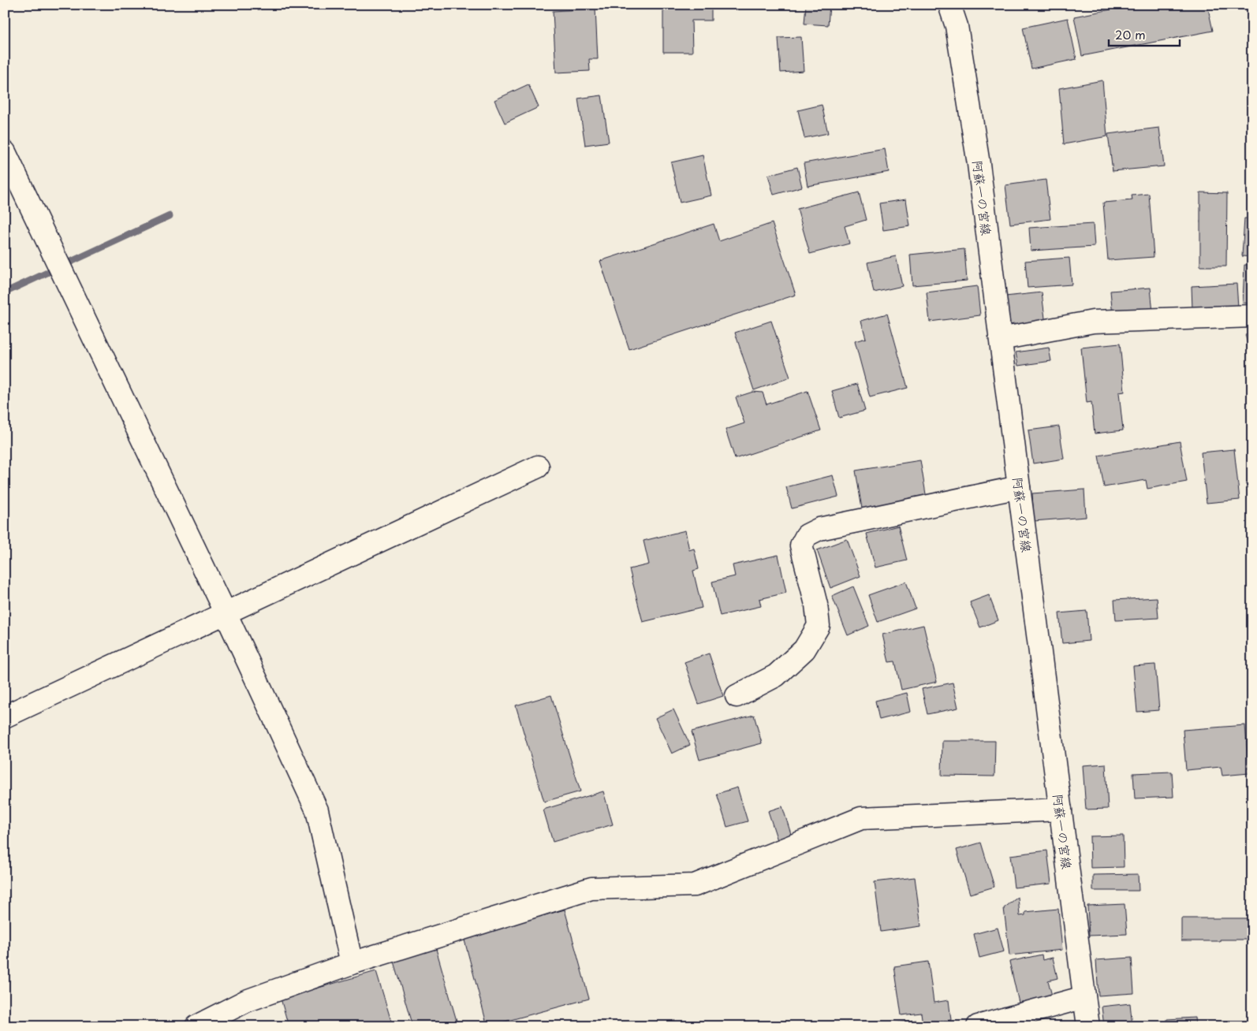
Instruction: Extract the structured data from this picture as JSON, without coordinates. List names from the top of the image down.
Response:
{
  "streets": {
    "street": ["阿蘇一の宮線"]
  },
  "scale_bar": "20 m"
}
